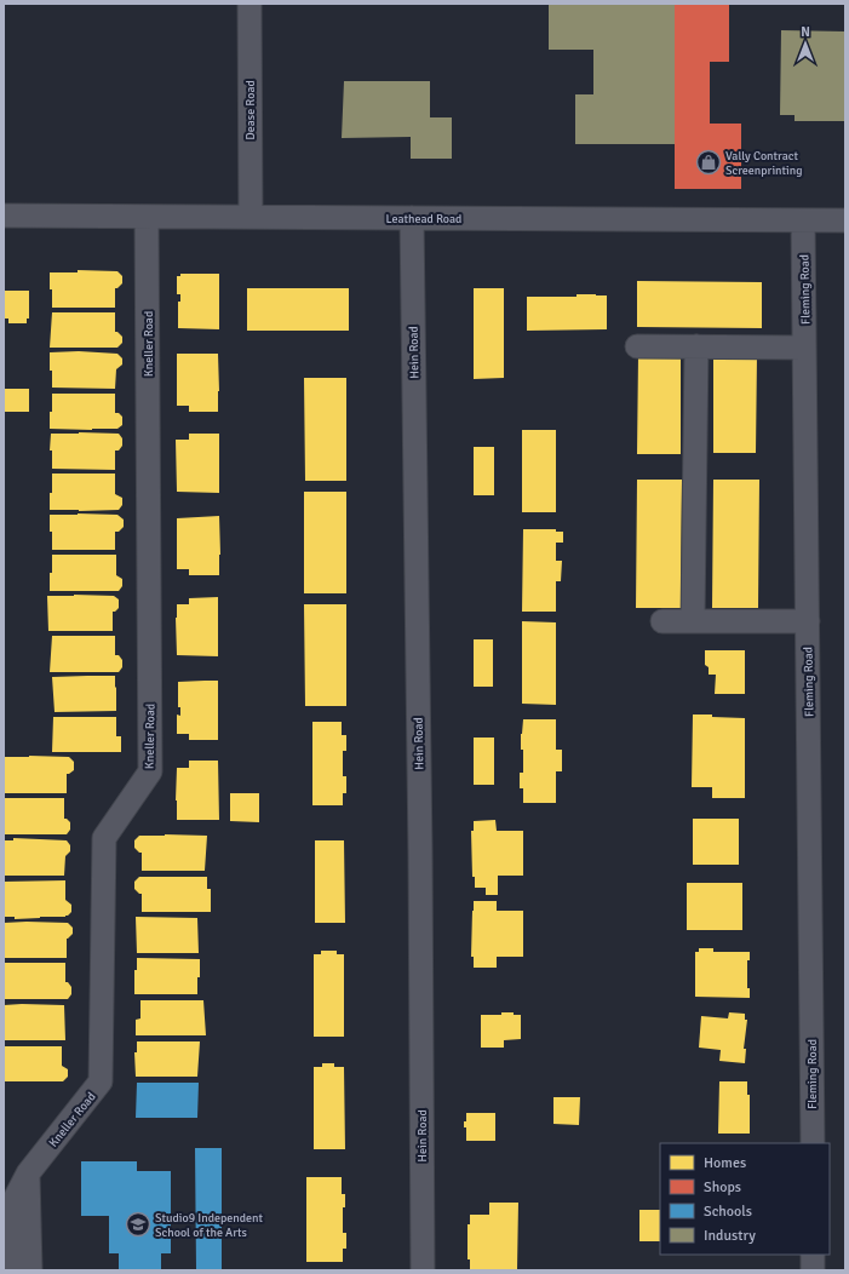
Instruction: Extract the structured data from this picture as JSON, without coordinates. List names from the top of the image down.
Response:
{
  "streets": {
    "street": [
      "Dease Road",
      "Leathead Road",
      "Fleming Road",
      "Kneller Road",
      "Hein Road"
    ]
  },
  "crossings": [
    ["Dease Road", "Leathead Road"],
    ["Leathead Road", "Fleming Road"],
    ["Leathead Road", "Kneller Road"],
    ["Leathead Road", "Hein Road"]
  ],
  "places": {
    "shop": ["Vally Contract Screenprinting"],
    "school or university": ["Studio9 Independent School of the Arts"]
  },
  "legend": [
    "Homes",
    "Shops",
    "Schools",
    "Industry"
  ],
  "north": "top"
}
